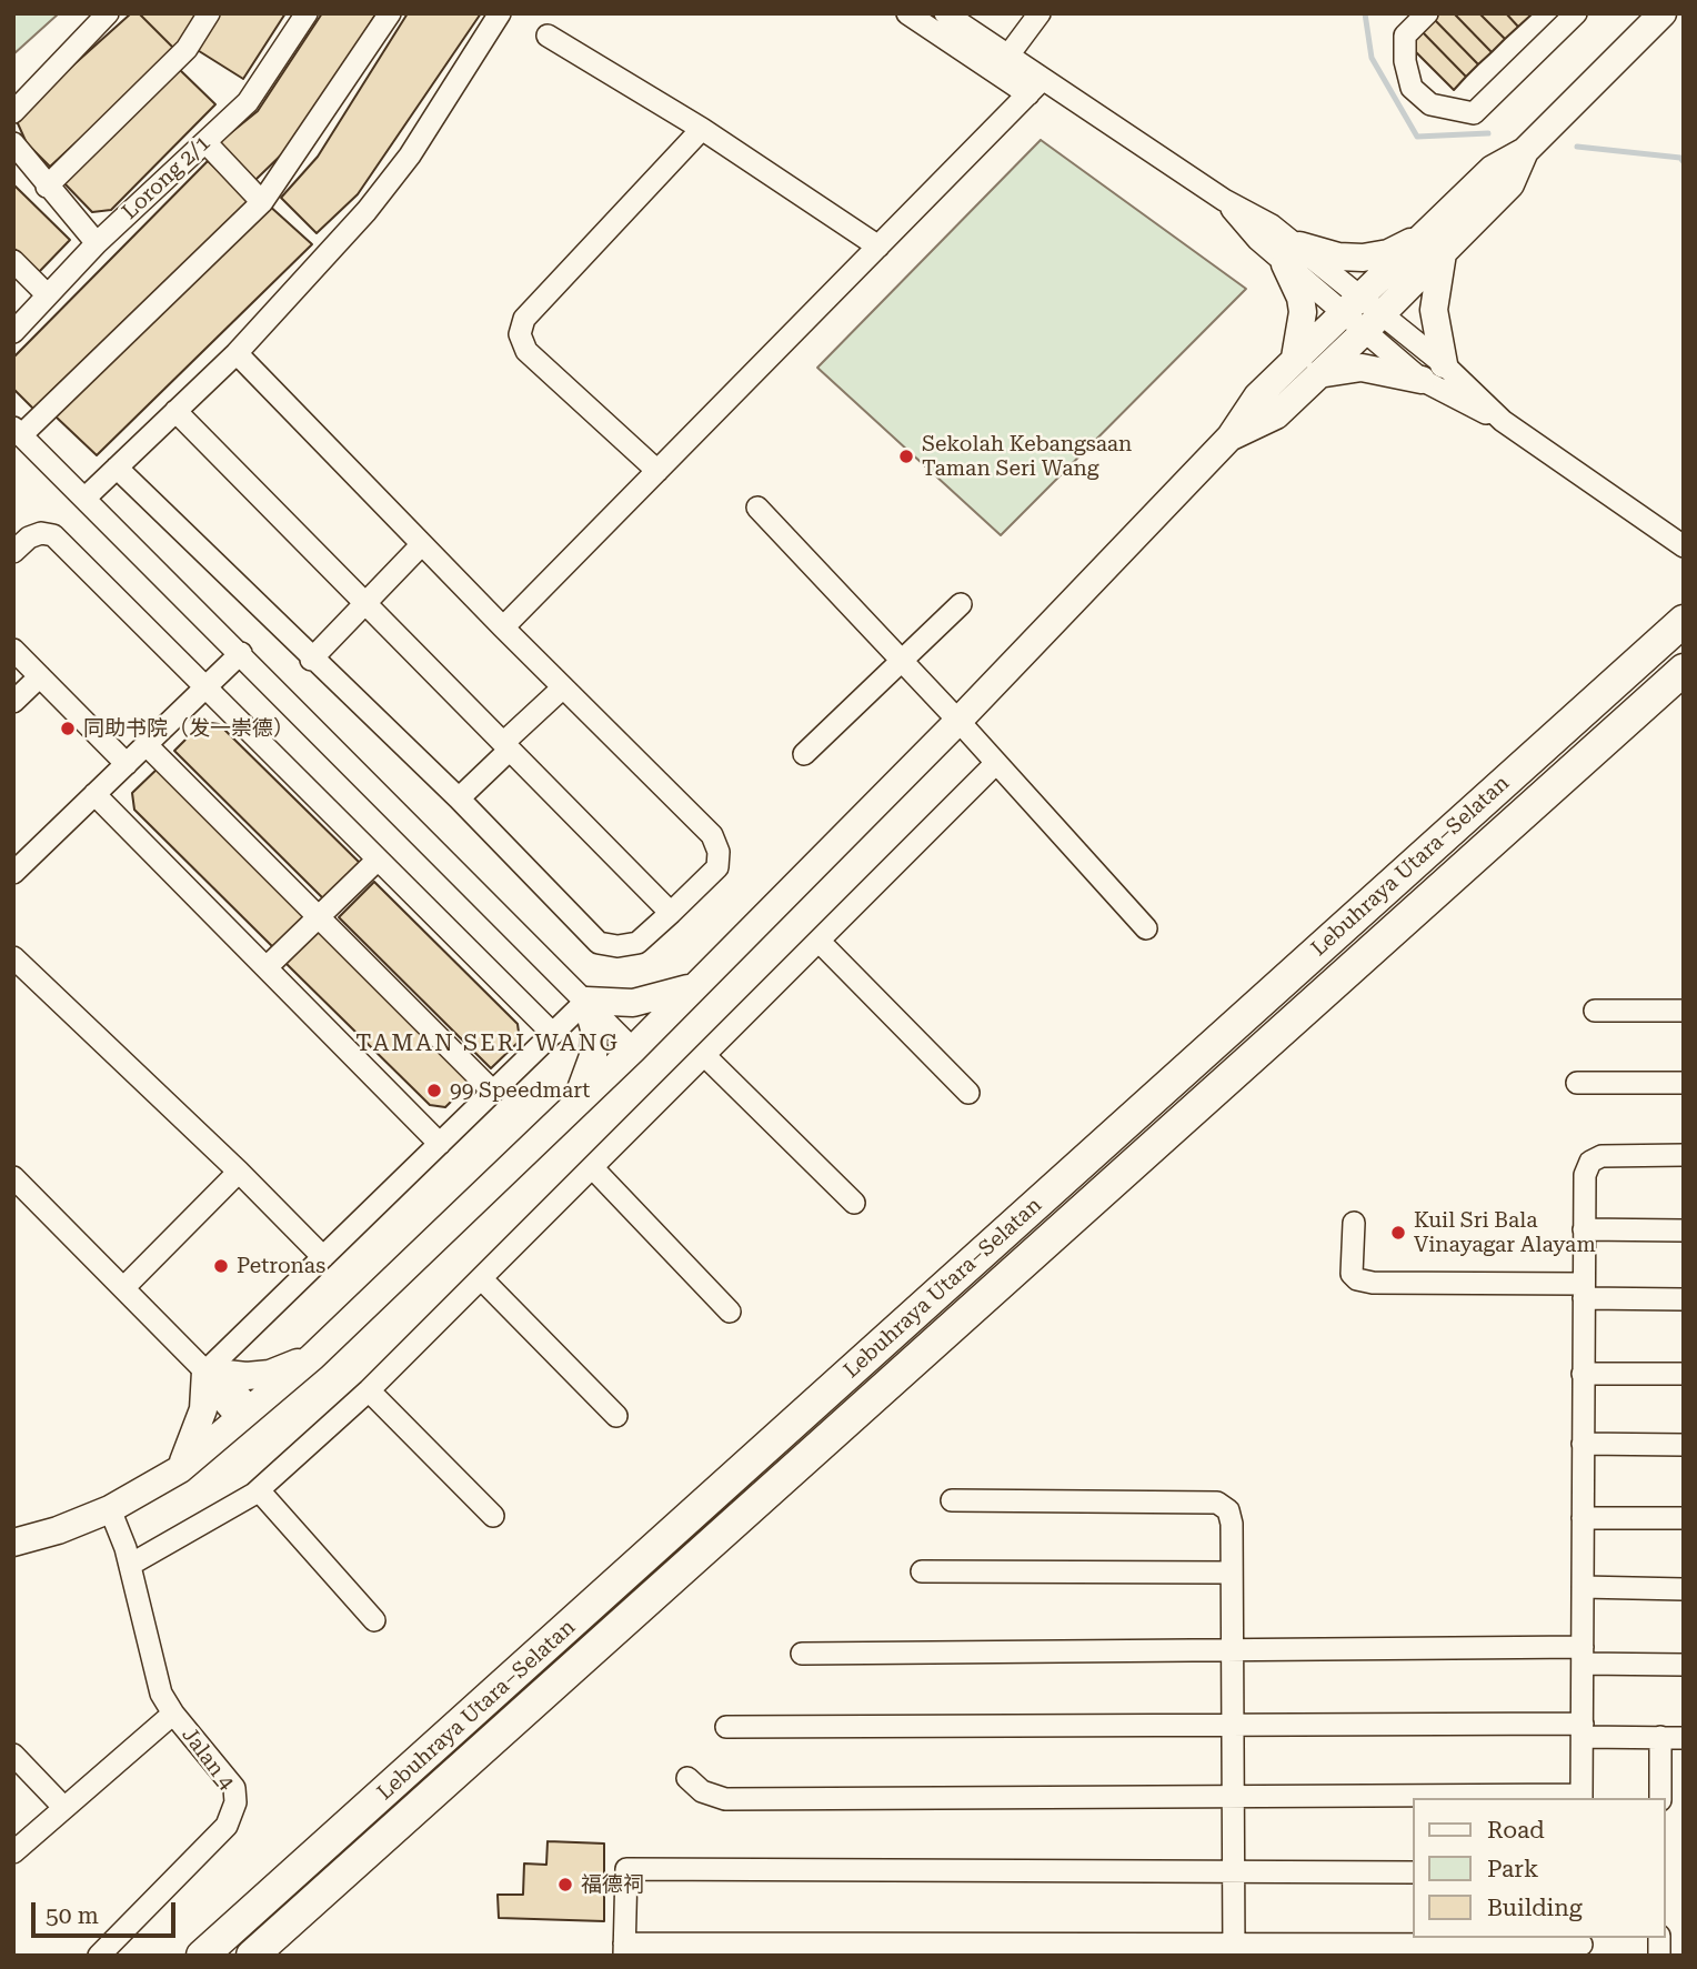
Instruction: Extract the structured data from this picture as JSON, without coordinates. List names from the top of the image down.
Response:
{
  "streets": {
    "highway": ["Lebuhraya Utara–Selatan"],
    "street": ["Lorong 2/1", "Jalan 4"]
  },
  "districts": ["TAMAN SERI WANG"],
  "places": [
    "Sekolah Kebangsaan Taman Seri Wang",
    "同助书院（发一崇德）",
    "99 Speedmart",
    "Kuil Sri Bala Vinayagar Alayam",
    "Petronas",
    "福德祠"
  ],
  "legend": ["Road", "Park", "Building"],
  "scale_bar": "50 m"
}
